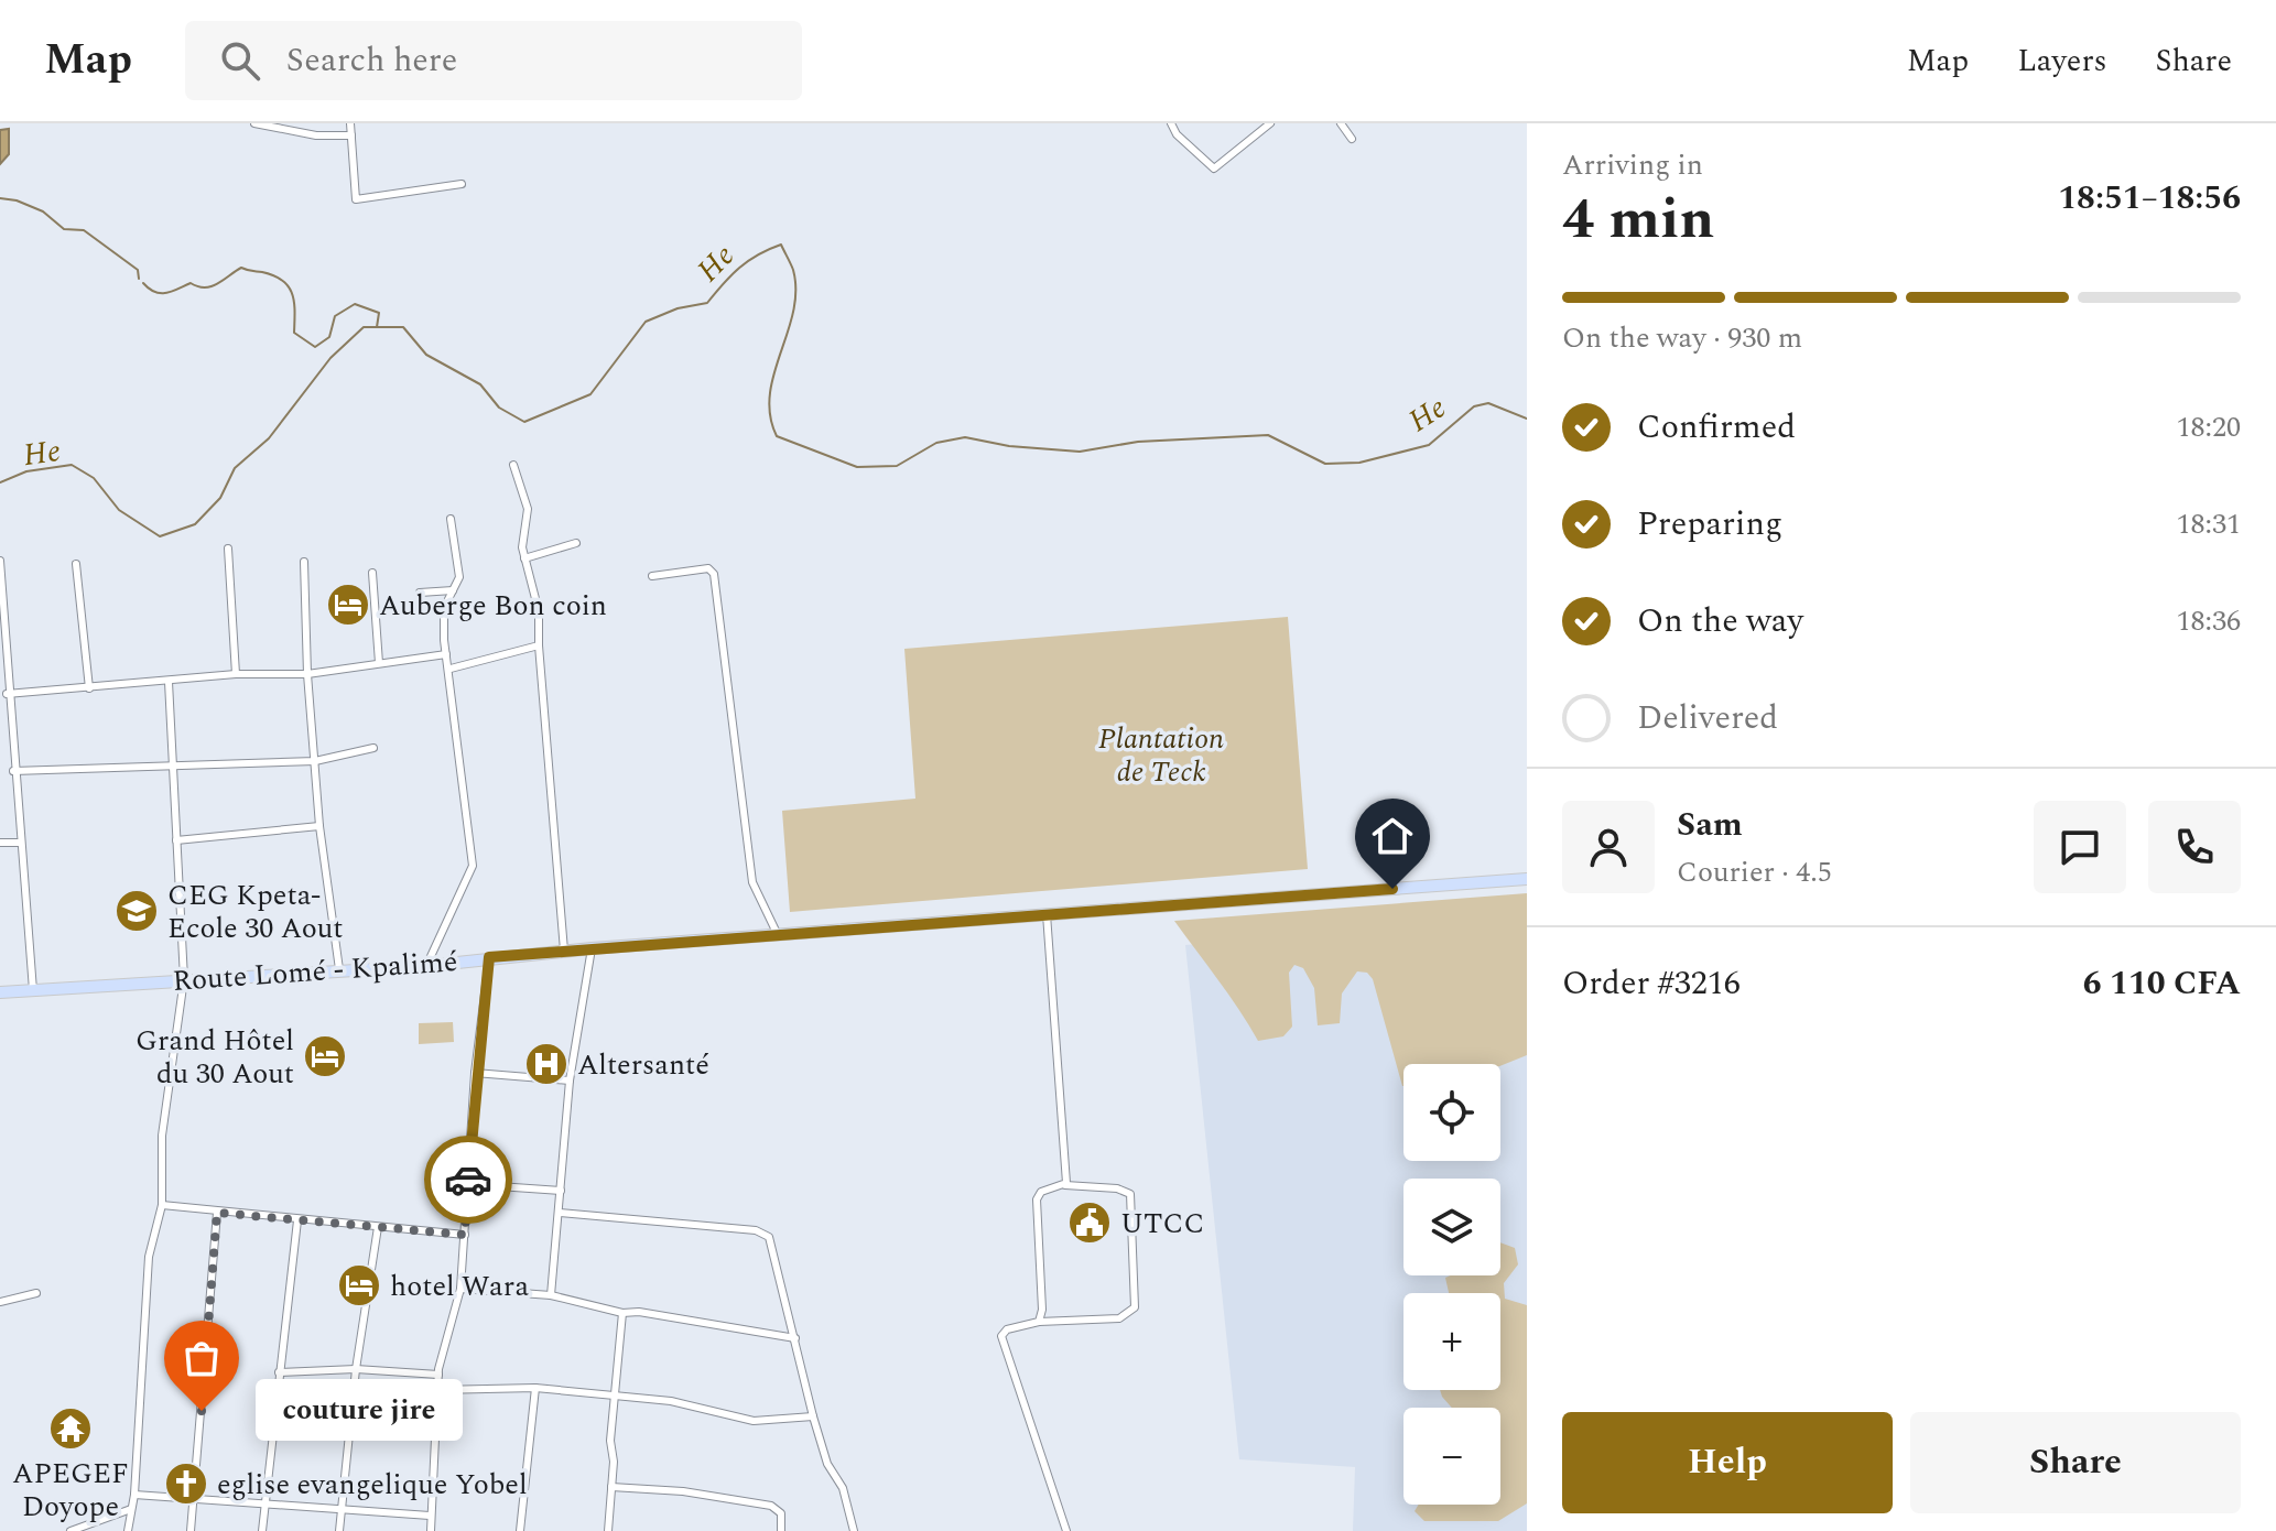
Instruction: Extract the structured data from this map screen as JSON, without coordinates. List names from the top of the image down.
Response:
{
  "streets": {
    "main road": ["Route Lomé - Kpalimé"]
  },
  "water": ["He"],
  "parks": ["Plantation de Teck"],
  "places": {
    "hotel": ["Auberge Bon coin", "Grand Hôtel du 30 Aout", "hotel Wara"],
    "school or university": ["CEG Kpeta- Ecole 30 Aout"],
    "hospital": ["Altersanté"],
    "public building": ["UTCC"],
    "other": ["couture jire"],
    "temple": ["APEGEF Doyope"],
    "church": ["eglise evangelique Yobel"]
  },
  "page": {
    "header": "Map",
    "search": "Search here",
    "nav": ["Map", "Layers", "Share"],
    "heading": ["4 min", "Arriving in", "18:51–18:56"],
    "panel": [
      "Sam",
      "Courier · 4.5",
      "Order #3216",
      "6 110 CFA"
    ],
    "bar": "On the way · 930 m",
    "list": [
      ["Confirmed", "18:20"],
      ["Preparing", "18:31"],
      ["On the way", "18:36"],
      "Delivered"
    ],
    "map_buttons": ["+", "−"],
    "bubble": "couture jire",
    "buttons": ["Help", "Share"]
  }
}
